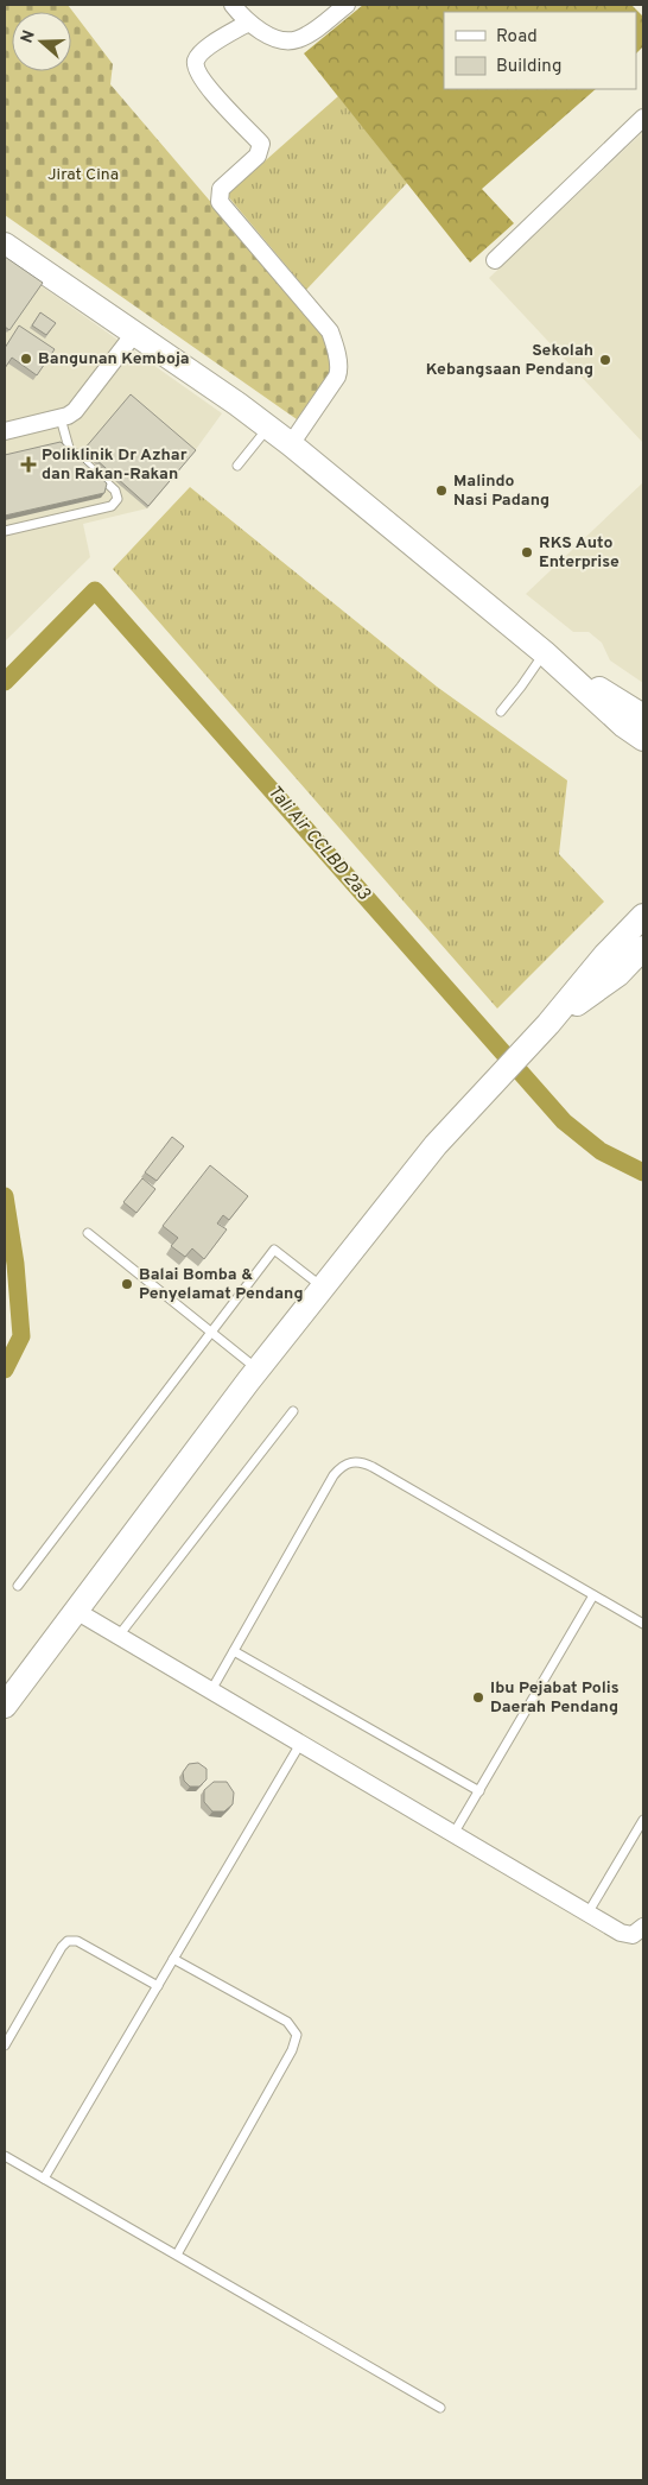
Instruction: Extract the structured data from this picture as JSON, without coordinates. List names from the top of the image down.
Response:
{
  "water": ["Tali Air CCLBD 2a3"],
  "parks": ["Jirat Cina"],
  "places": {
    "other": [
      "Bangunan Kemboja",
      "Sekolah Kebangsaan Pendang",
      "Malindo Nasi Padang",
      "RKS Auto Enterprise",
      "Balai Bomba & Penyelamat Pendang",
      "Ibu Pejabat Polis Daerah Pendang"
    ],
    "health": ["Poliklinik Dr Azhar dan Rakan-Rakan"]
  },
  "legend": ["Road", "Building"],
  "north": "left"
}
